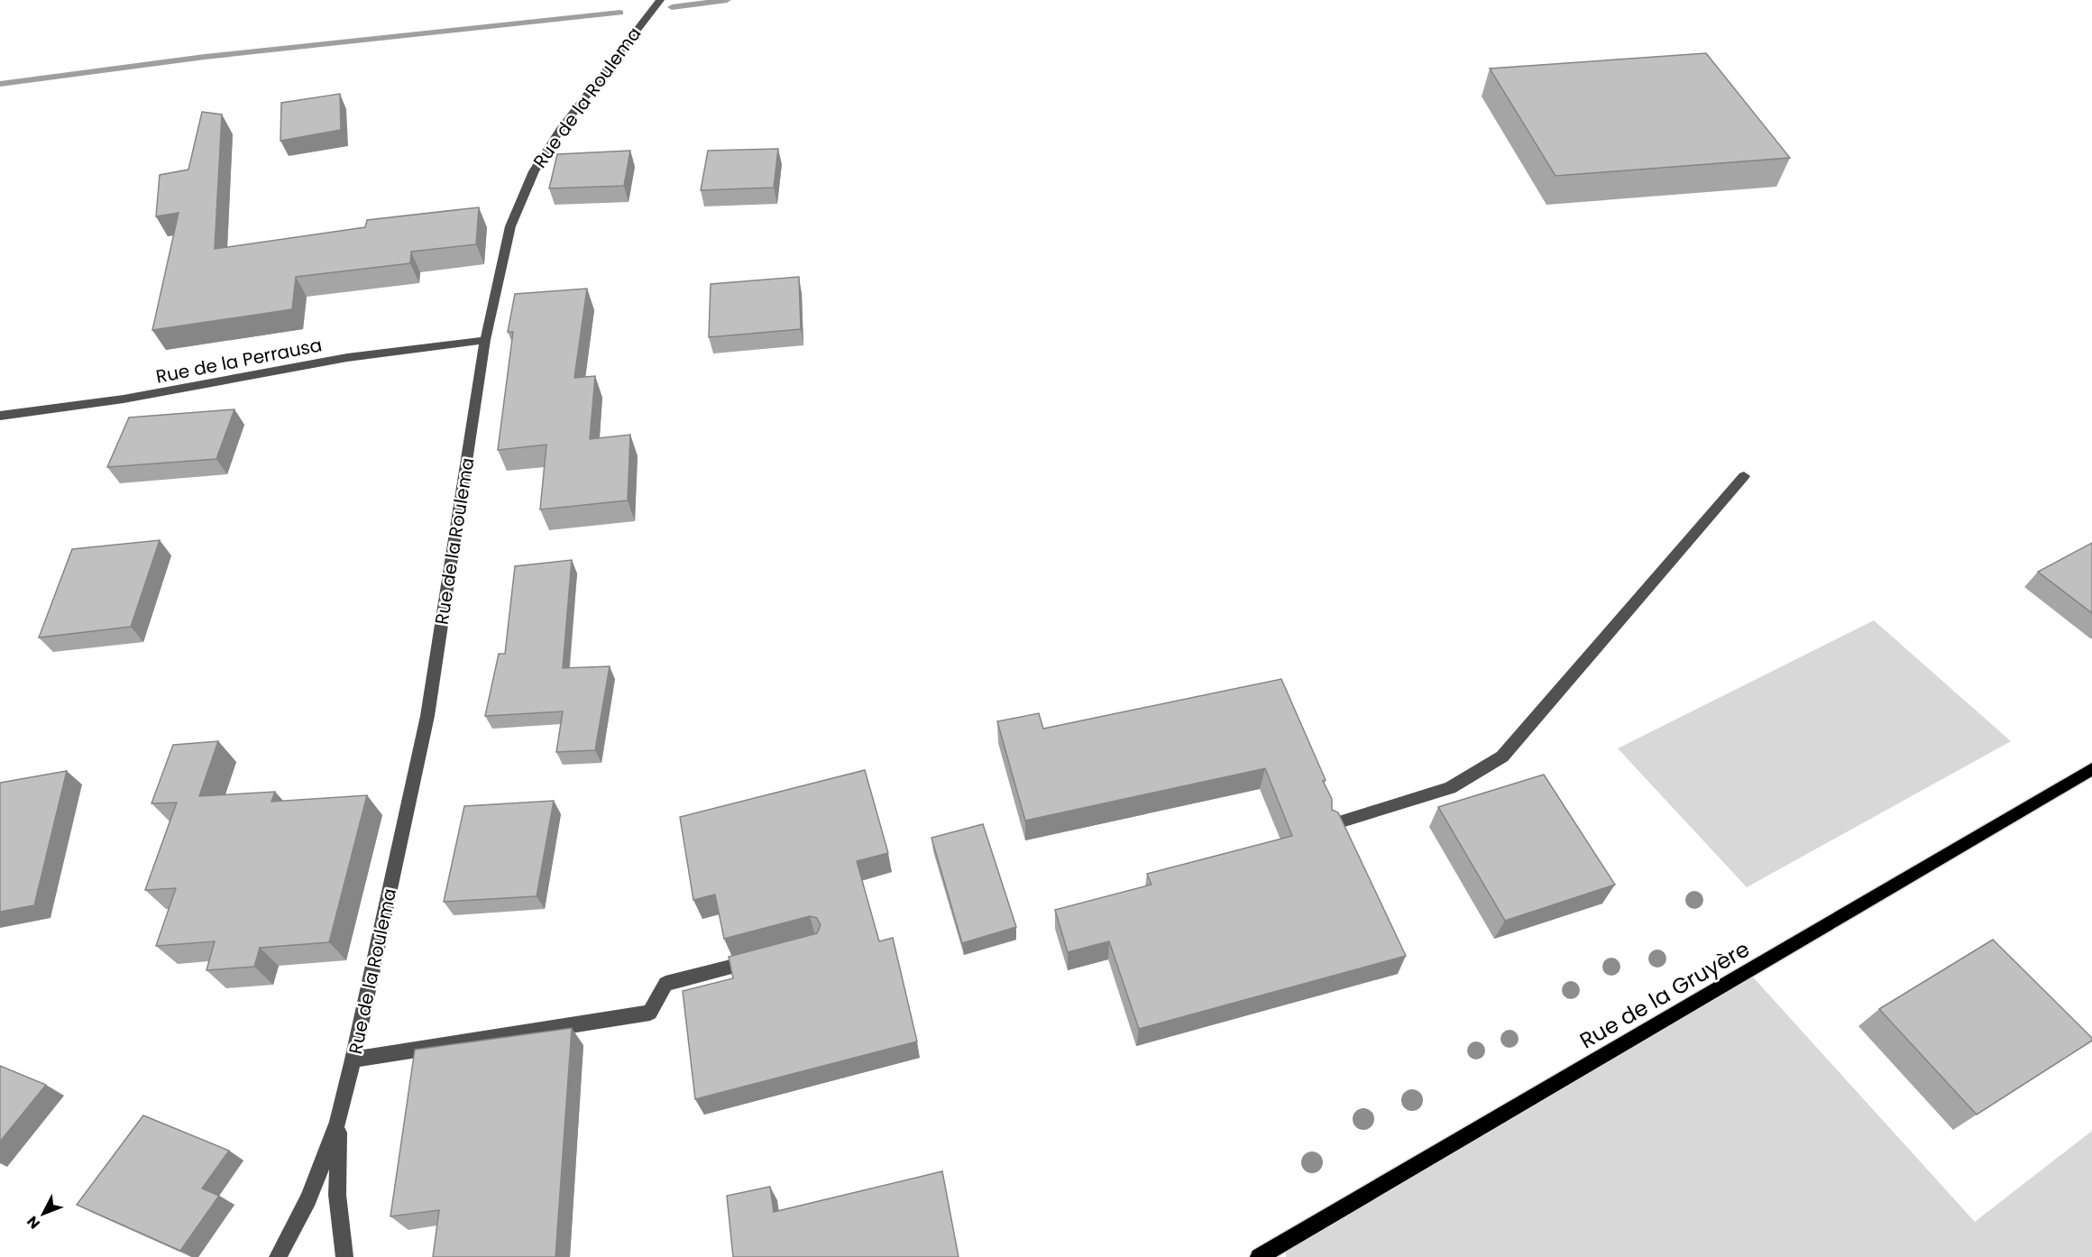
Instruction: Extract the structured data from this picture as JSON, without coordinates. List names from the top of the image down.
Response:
{
  "streets": {
    "main road": ["Rue de la Gruyère"],
    "street": ["Rue de la Roulema", "Rue de la Perrausa"]
  },
  "crossings": [
    ["Rue de la Roulema", "Rue de la Perrausa"]
  ],
  "north": "bottom left"
}
